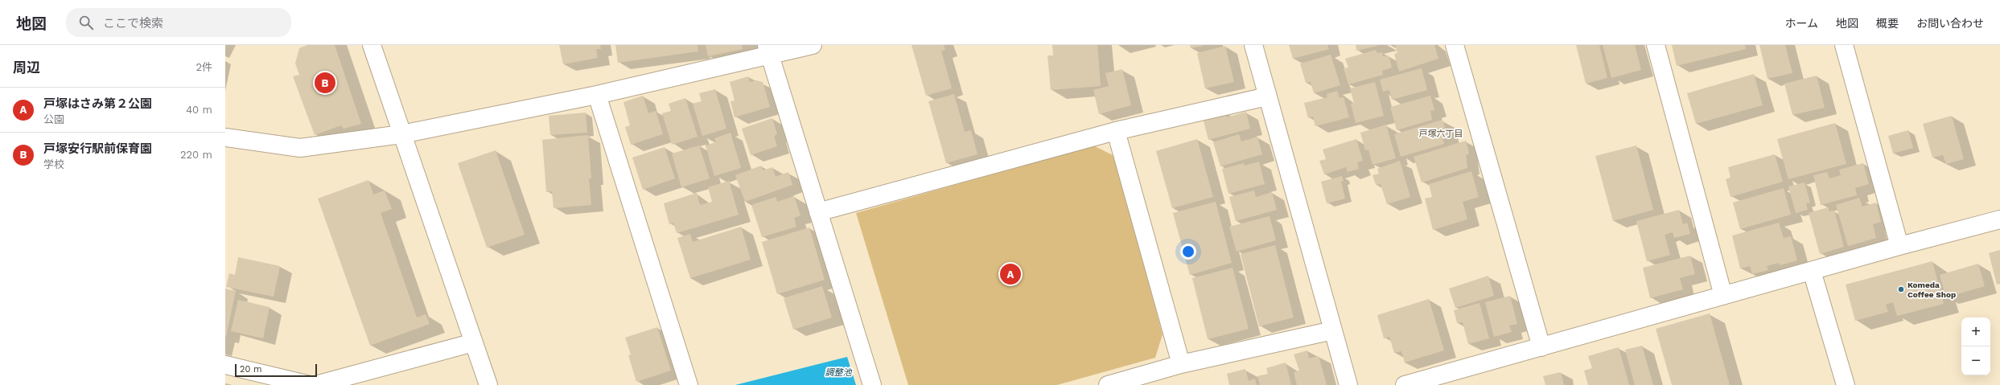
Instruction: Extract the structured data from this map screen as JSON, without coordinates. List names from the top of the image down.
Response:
{
  "districts": ["戸塚六丁目"],
  "water": ["調整池"],
  "places": ["Komeda Coffee Shop"],
  "scale_bar": "20 m",
  "page": {
    "header": "地図",
    "search": "ここで検索",
    "nav": [
      "ホーム",
      "地図",
      "概要",
      "お問い合わせ"
    ],
    "heading": ["周辺", "2件"],
    "pins": ["B", "A"],
    "list": [
      {
        "mark": "A",
        "name": "戸塚はさみ第２公園",
        "note": "公園",
        "value": "40 m"
      },
      {
        "mark": "B",
        "name": "戸塚安行駅前保育園",
        "note": "学校",
        "value": "220 m"
      }
    ],
    "map_buttons": ["+", "−"],
    "scale": "20 m"
  }
}
